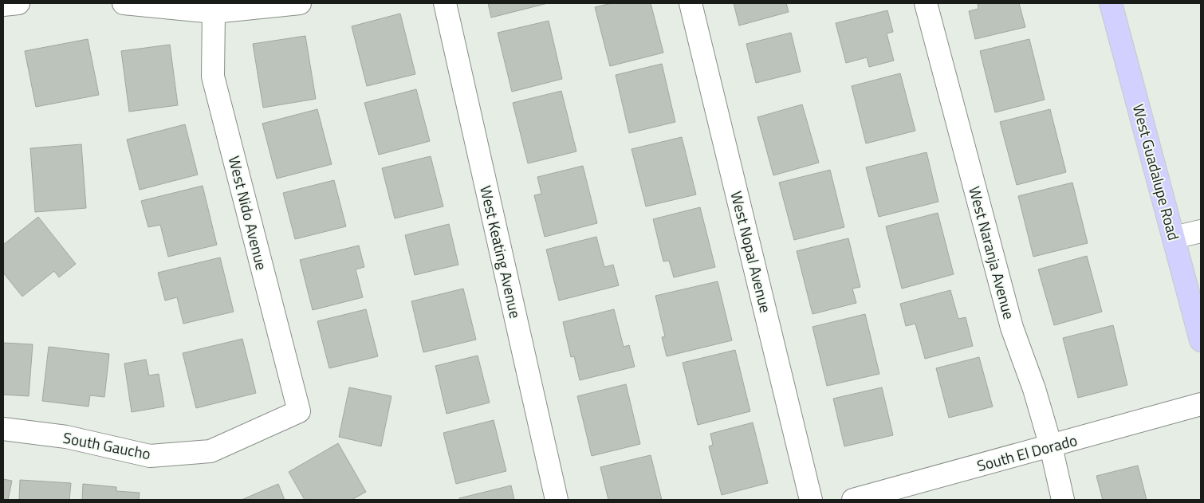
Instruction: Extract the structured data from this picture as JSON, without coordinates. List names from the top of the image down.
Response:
{
  "streets": {
    "main road": ["West Guadalupe Road"],
    "street": [
      "West Nido Avenue",
      "West Keating Avenue",
      "West Nopal Avenue",
      "West Naranja Avenue",
      "South Gaucho",
      "South El Dorado"
    ]
  },
  "crossings": [
    ["West Nido Avenue", "South Gaucho"],
    ["West Naranja Avenue", "South El Dorado"]
  ]
}
